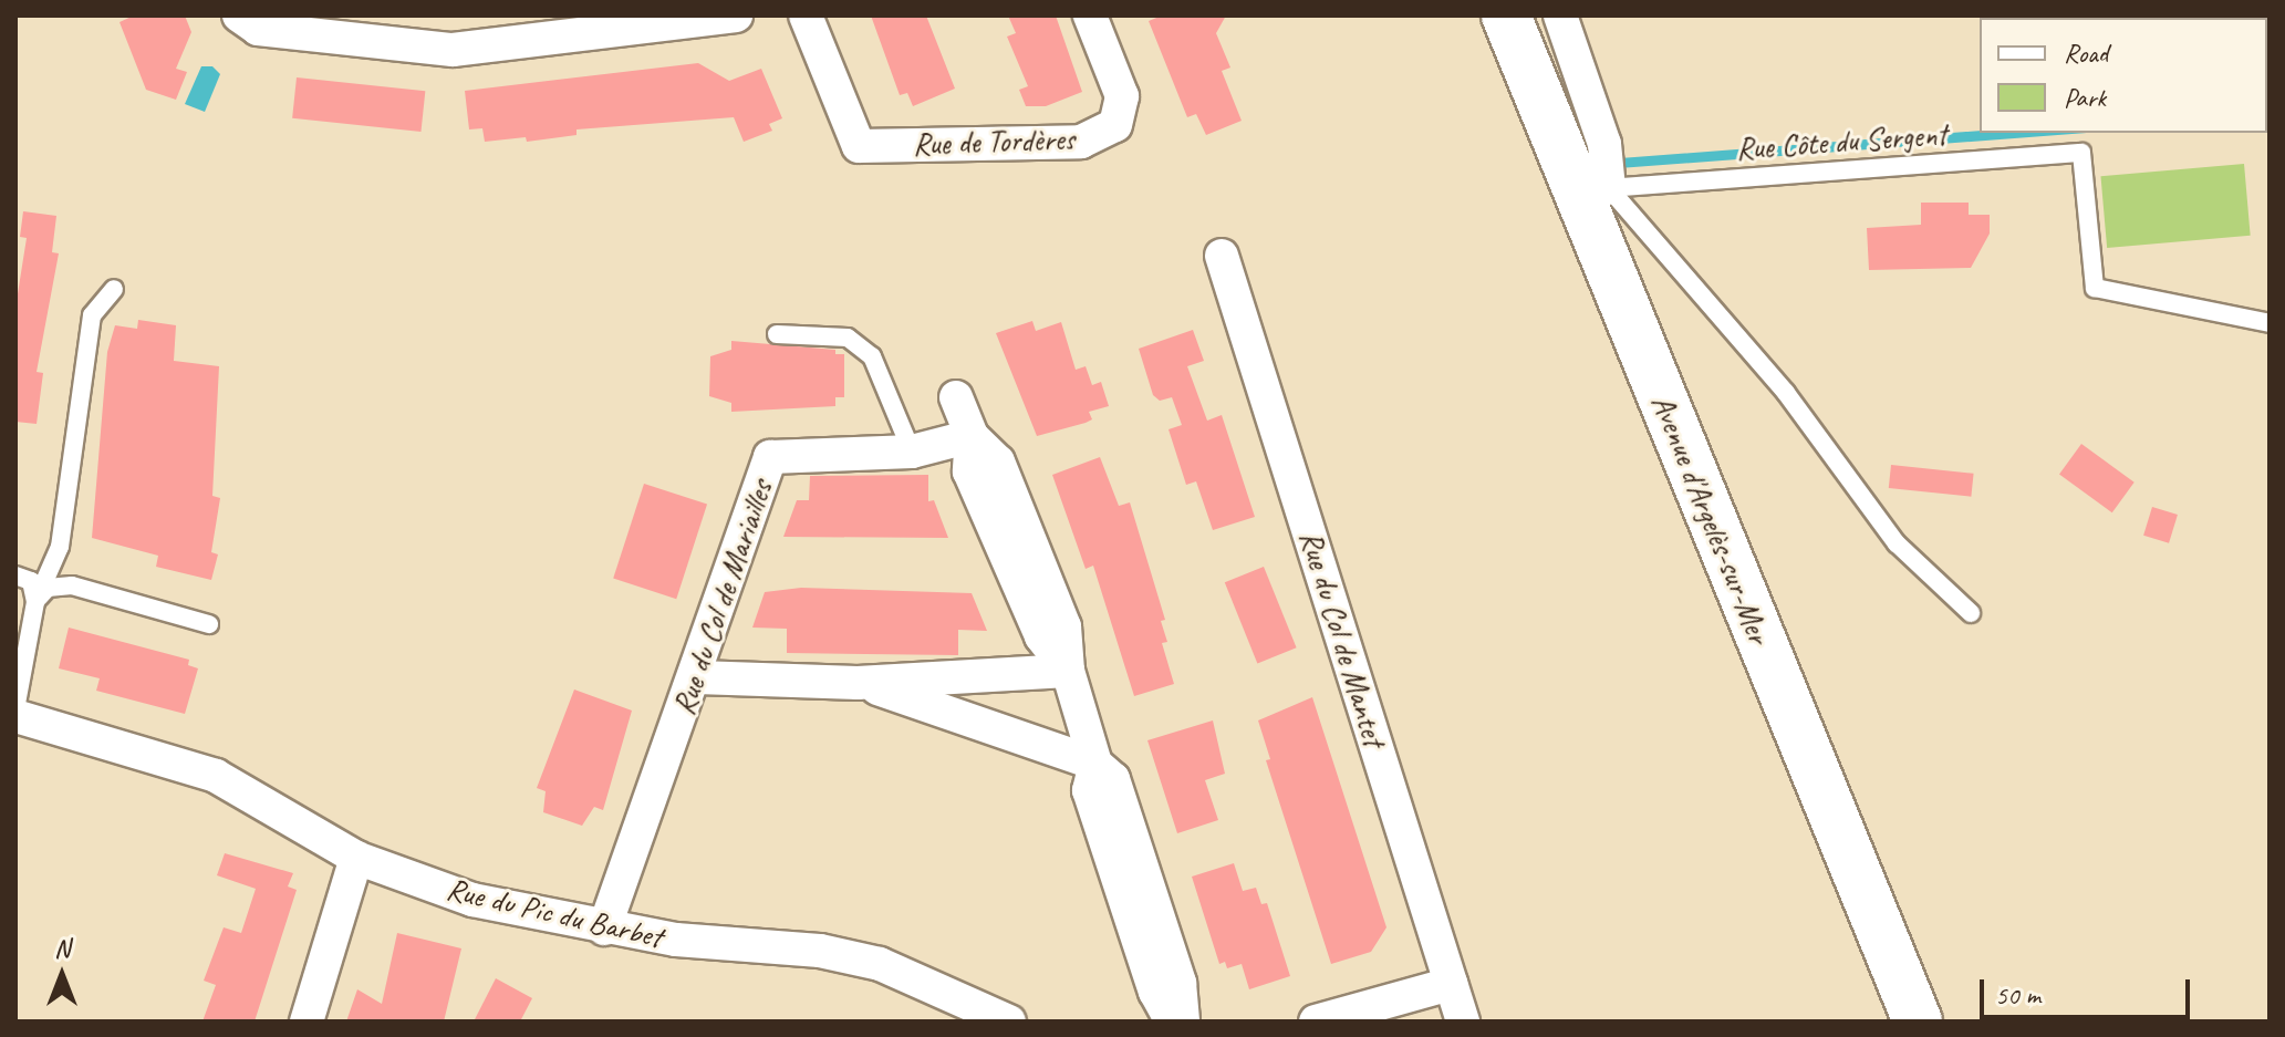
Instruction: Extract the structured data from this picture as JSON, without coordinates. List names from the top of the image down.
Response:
{
  "streets": {
    "main road": ["Avenue d'Argelès-sur-Mer"],
    "street": [
      "Rue de Tordères",
      "Rue du Col de Mariailles",
      "Rue du Col de Mantet",
      "Rue du Pic du Barbet"
    ],
    "lane": ["Rue Côte du Sergent"]
  },
  "crossings": [
    ["Rue Côte du Sergent", "Avenue d'Argelès-sur-Mer"],
    ["Rue du Col de Mariailles", "Rue du Pic du Barbet"]
  ],
  "legend": ["Road", "Park"],
  "scale_bar": "50 m",
  "north": "top"
}
